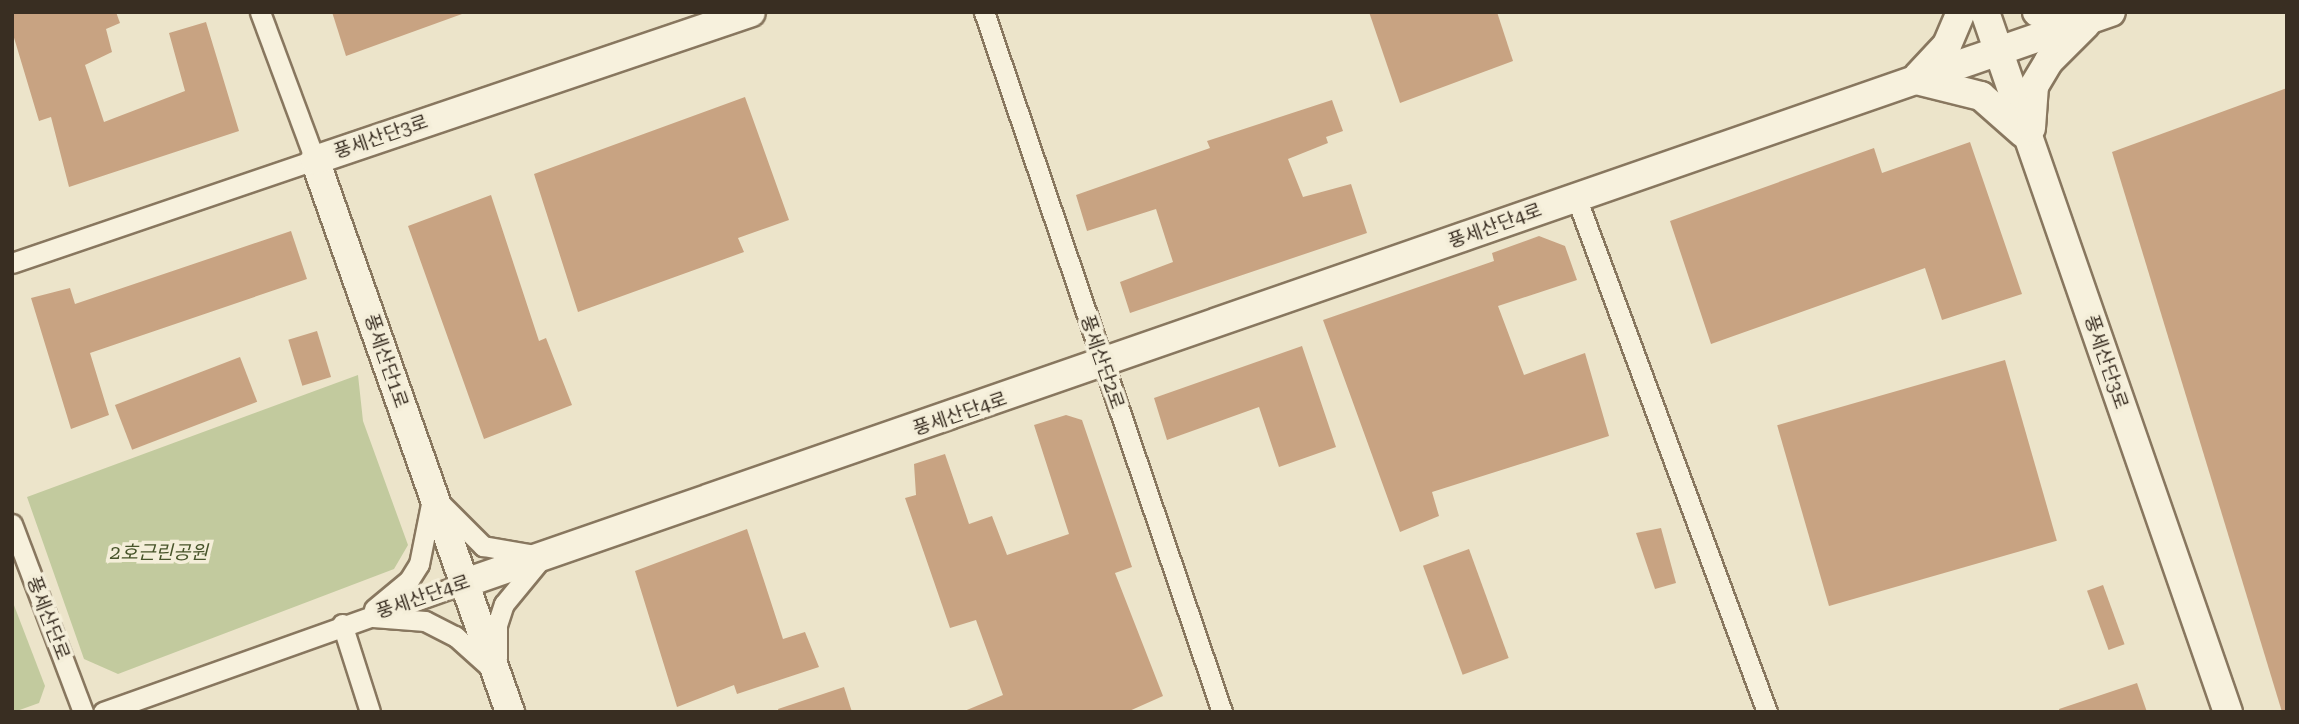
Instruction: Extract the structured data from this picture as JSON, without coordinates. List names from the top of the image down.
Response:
{
  "streets": {
    "street": [
      "풍세산단3로",
      "풍세산단4로",
      "풍세산단1로",
      "풍세산단2로",
      "풍세산단로"
    ]
  },
  "crossings": [
    ["풍세산단3로", "풍세산단4로"],
    ["풍세산단3로", "풍세산단1로"],
    ["풍세산단4로", "풍세산단1로"],
    ["풍세산단4로", "풍세산단2로"]
  ],
  "parks": ["2호근린공원"]
}
